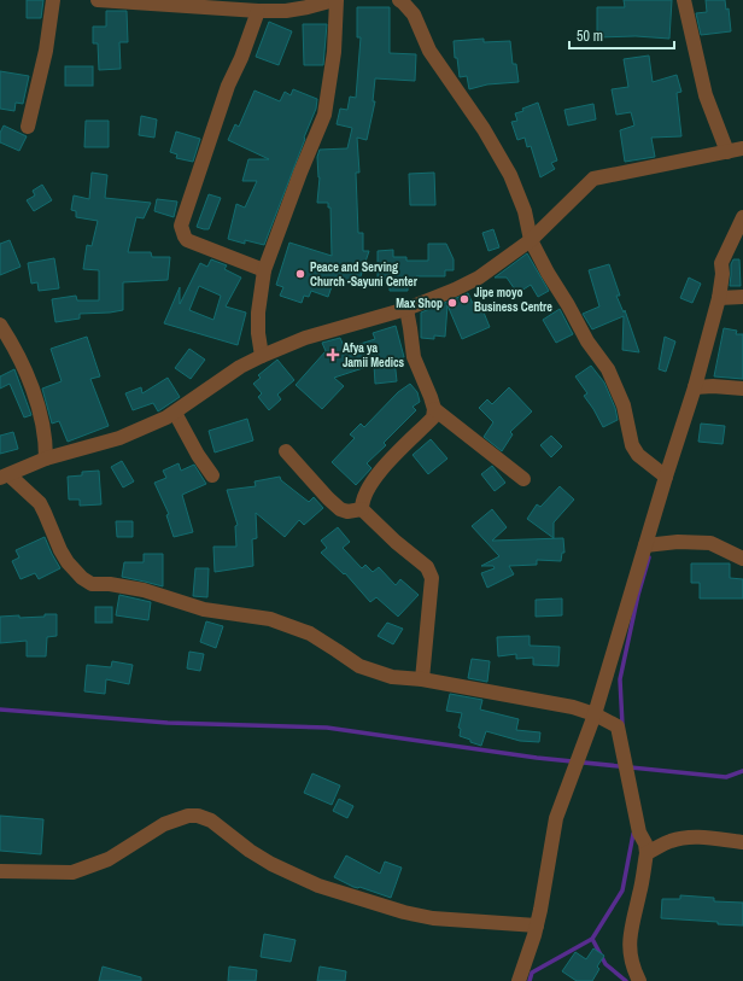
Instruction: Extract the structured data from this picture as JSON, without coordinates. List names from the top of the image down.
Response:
{
  "places": {
    "other": ["Peace and Serving Church -Sayuni Center", "Jipe moyo Business Centre", "Max Shop"],
    "health": ["Afya ya Jamii Medics"]
  },
  "scale_bar": "50 m"
}
